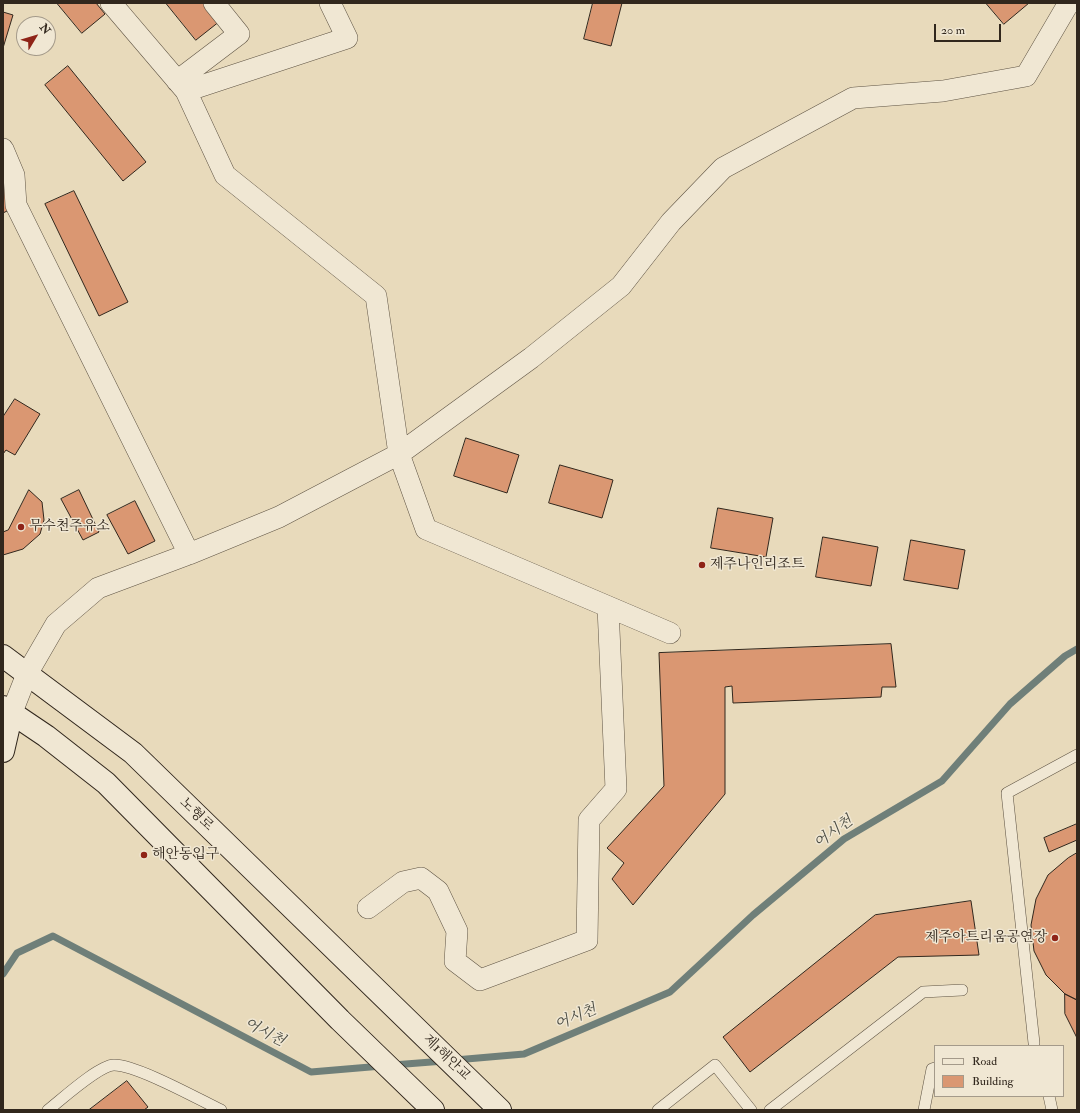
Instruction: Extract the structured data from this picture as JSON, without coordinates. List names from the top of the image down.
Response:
{
  "streets": {
    "main road": ["노형로", "제1해안교"]
  },
  "crossings": [
    ["노형로", "제1해안교"]
  ],
  "water": ["어시천"],
  "places": [
    "무수천주유소",
    "제주나인리조트",
    "해안동입구",
    "제주아트리움공연장"
  ],
  "legend": ["Road", "Building"],
  "scale_bar": "20 m",
  "north": "top right"
}
